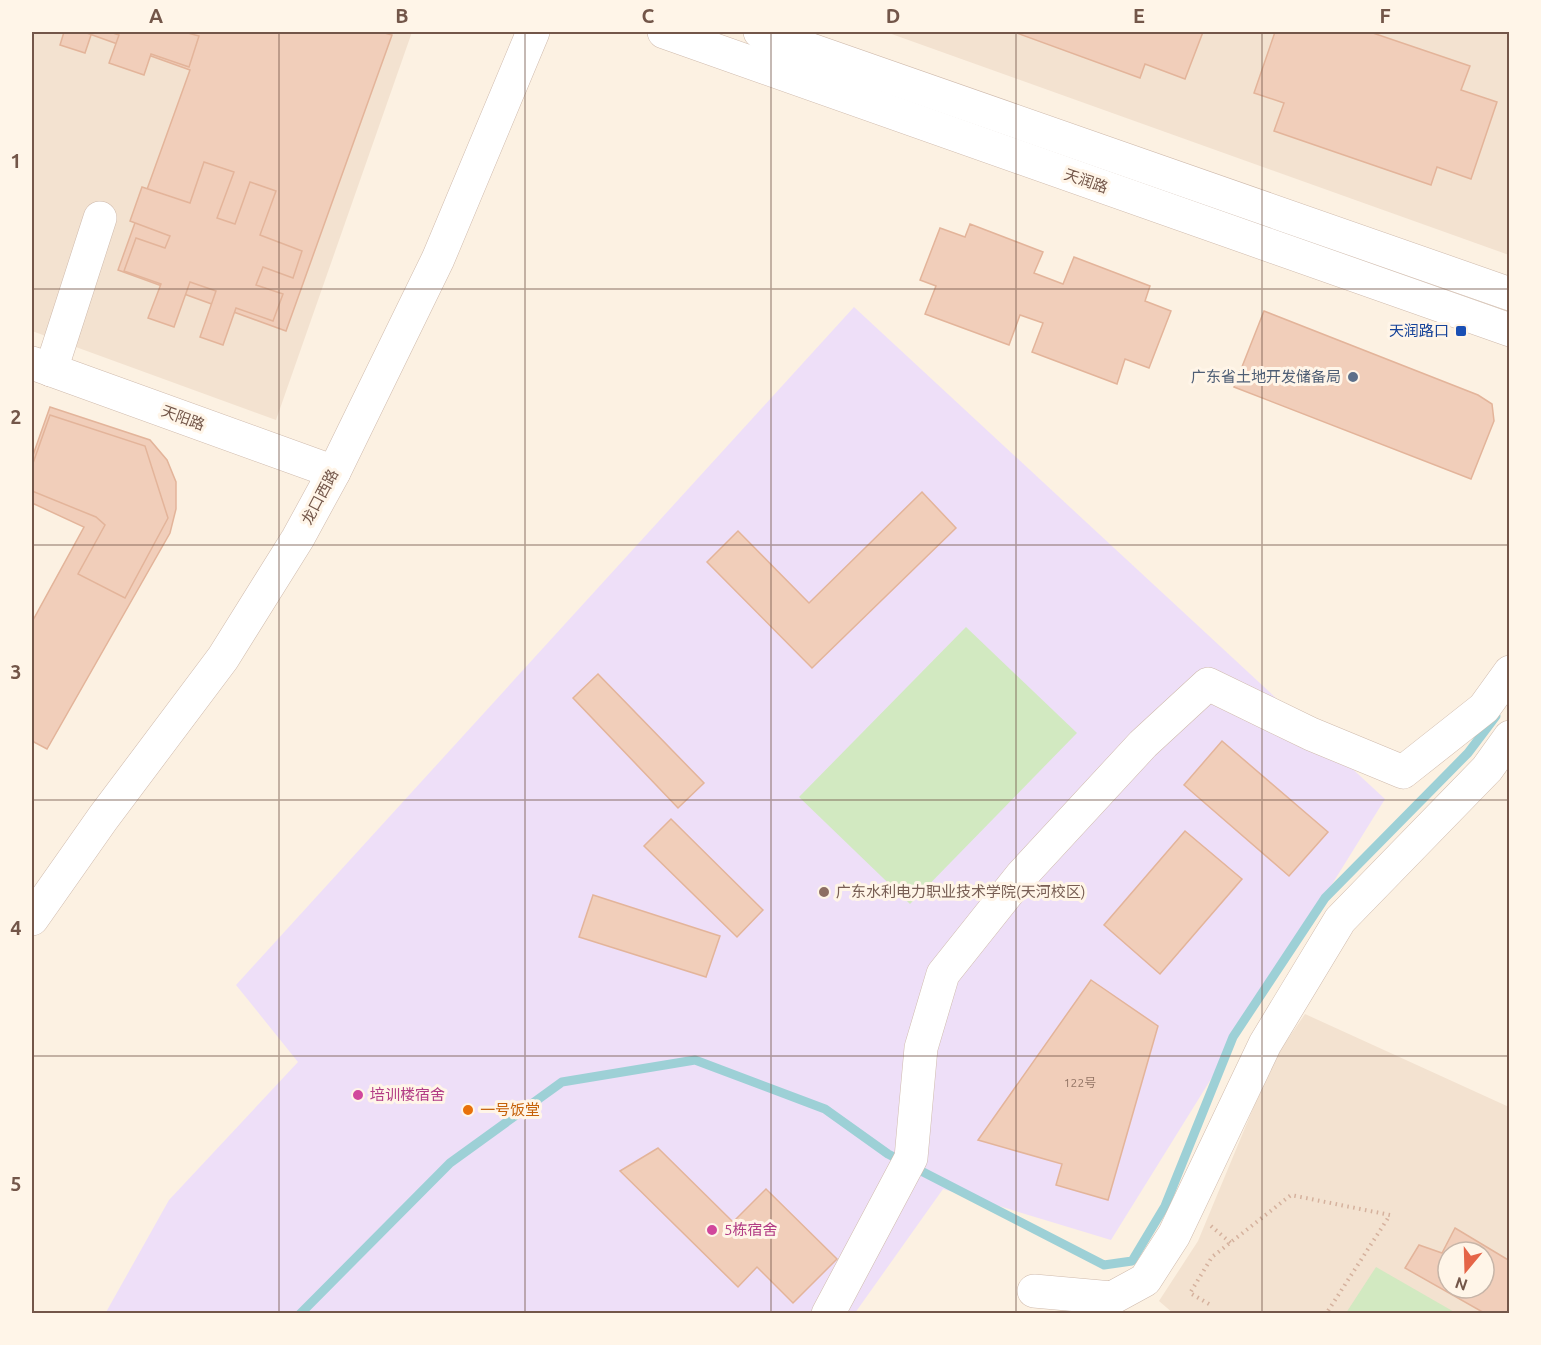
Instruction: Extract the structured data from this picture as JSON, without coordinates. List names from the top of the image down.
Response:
{
  "streets": {
    "street": ["天润路", "天阳路", "龙口西路"]
  },
  "crossings": [
    ["天阳路", "龙口西路"]
  ],
  "places": {
    "transit": ["天润路口"],
    "other": [
      "广东省土地开发储备局",
      "广东水利电力职业技术学院(天河校区)",
      "培训楼宿舍",
      "一号饭堂",
      "5栋宿舍"
    ]
  },
  "house_numbers": ["122号"],
  "north": "bottom",
  "grid": {
    "columns": [
      "A",
      "B",
      "C",
      "D",
      "E",
      "F"
    ],
    "rows": [
      "1",
      "2",
      "3",
      "4",
      "5"
    ]
  }
}
